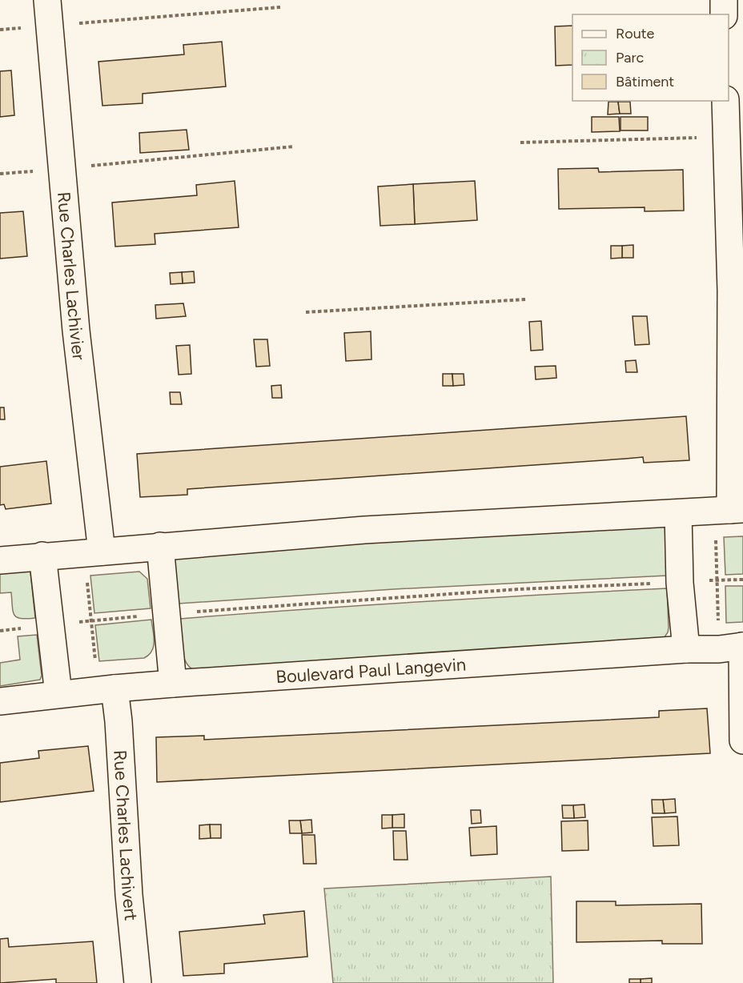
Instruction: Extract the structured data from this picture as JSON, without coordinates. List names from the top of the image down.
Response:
{
  "streets": {
    "street": ["Rue Charles Lachivier", "Boulevard Paul Langevin", "Rue Charles Lachivert"]
  },
  "crossings": [
    ["Boulevard Paul Langevin", "Rue Charles Lachivert"]
  ],
  "legend": ["Route", "Parc", "Bâtiment"]
}
